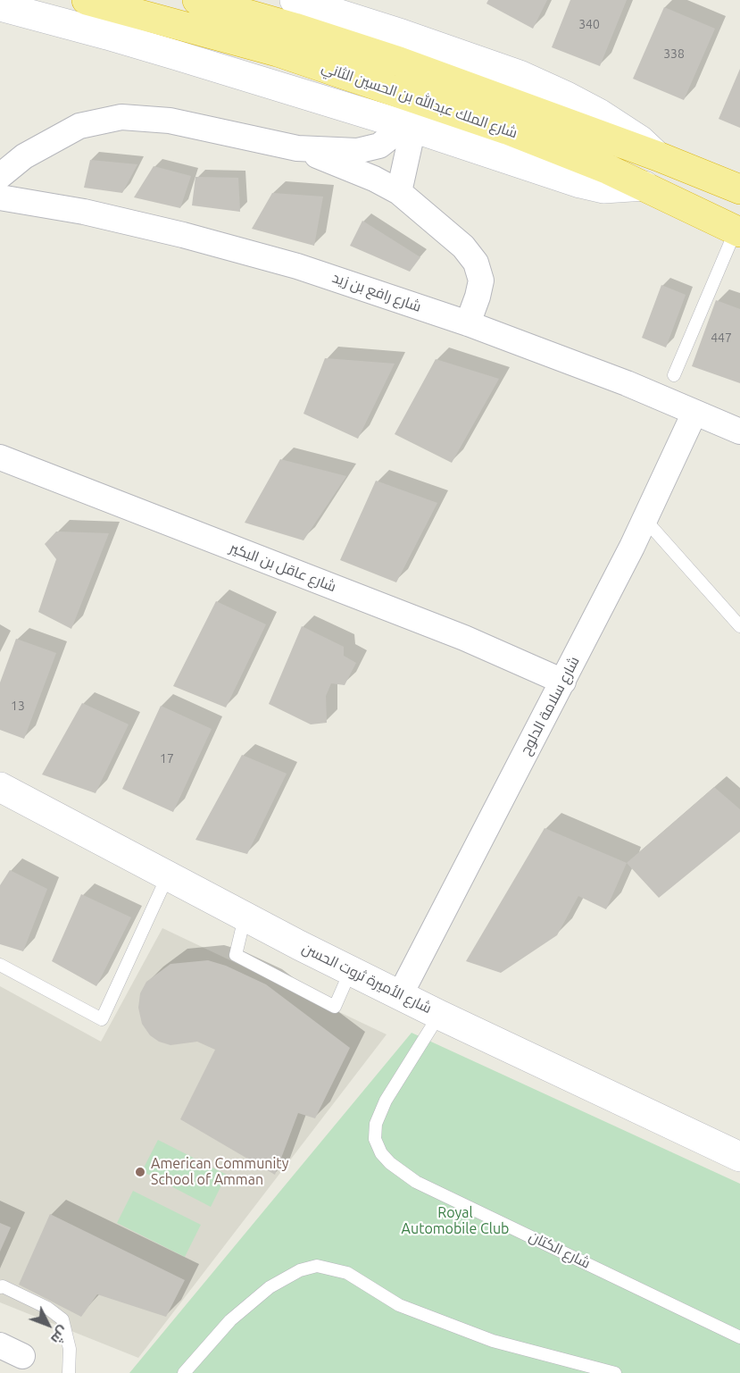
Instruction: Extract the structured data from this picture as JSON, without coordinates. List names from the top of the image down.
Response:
{
  "streets": {
    "highway": ["شارع الملك عبدالله بن الحسين الثاني"],
    "main road": ["شارع الأميرة ثروت الحسن"],
    "street": ["شارع رافع بن زيد", "شارع عاقل بن البكير", "شارع سلامة الدلوح"],
    "lane": ["شارع الكتان"]
  },
  "crossings": [
    ["شارع رافع بن زيد", "شارع سلامة الدلوح"],
    ["شارع عاقل بن البكير", "شارع سلامة الدلوح"],
    ["شارع سلامة الدلوح", "شارع الأميرة ثروت الحسن"],
    ["شارع الأميرة ثروت الحسن", "شارع الكتان"]
  ],
  "parks": ["Royal Automobile Club"],
  "places": ["American Community School of Amman"],
  "house_numbers": [
    "340",
    "338",
    "447",
    "13",
    "17"
  ],
  "north": "bottom right"
}
